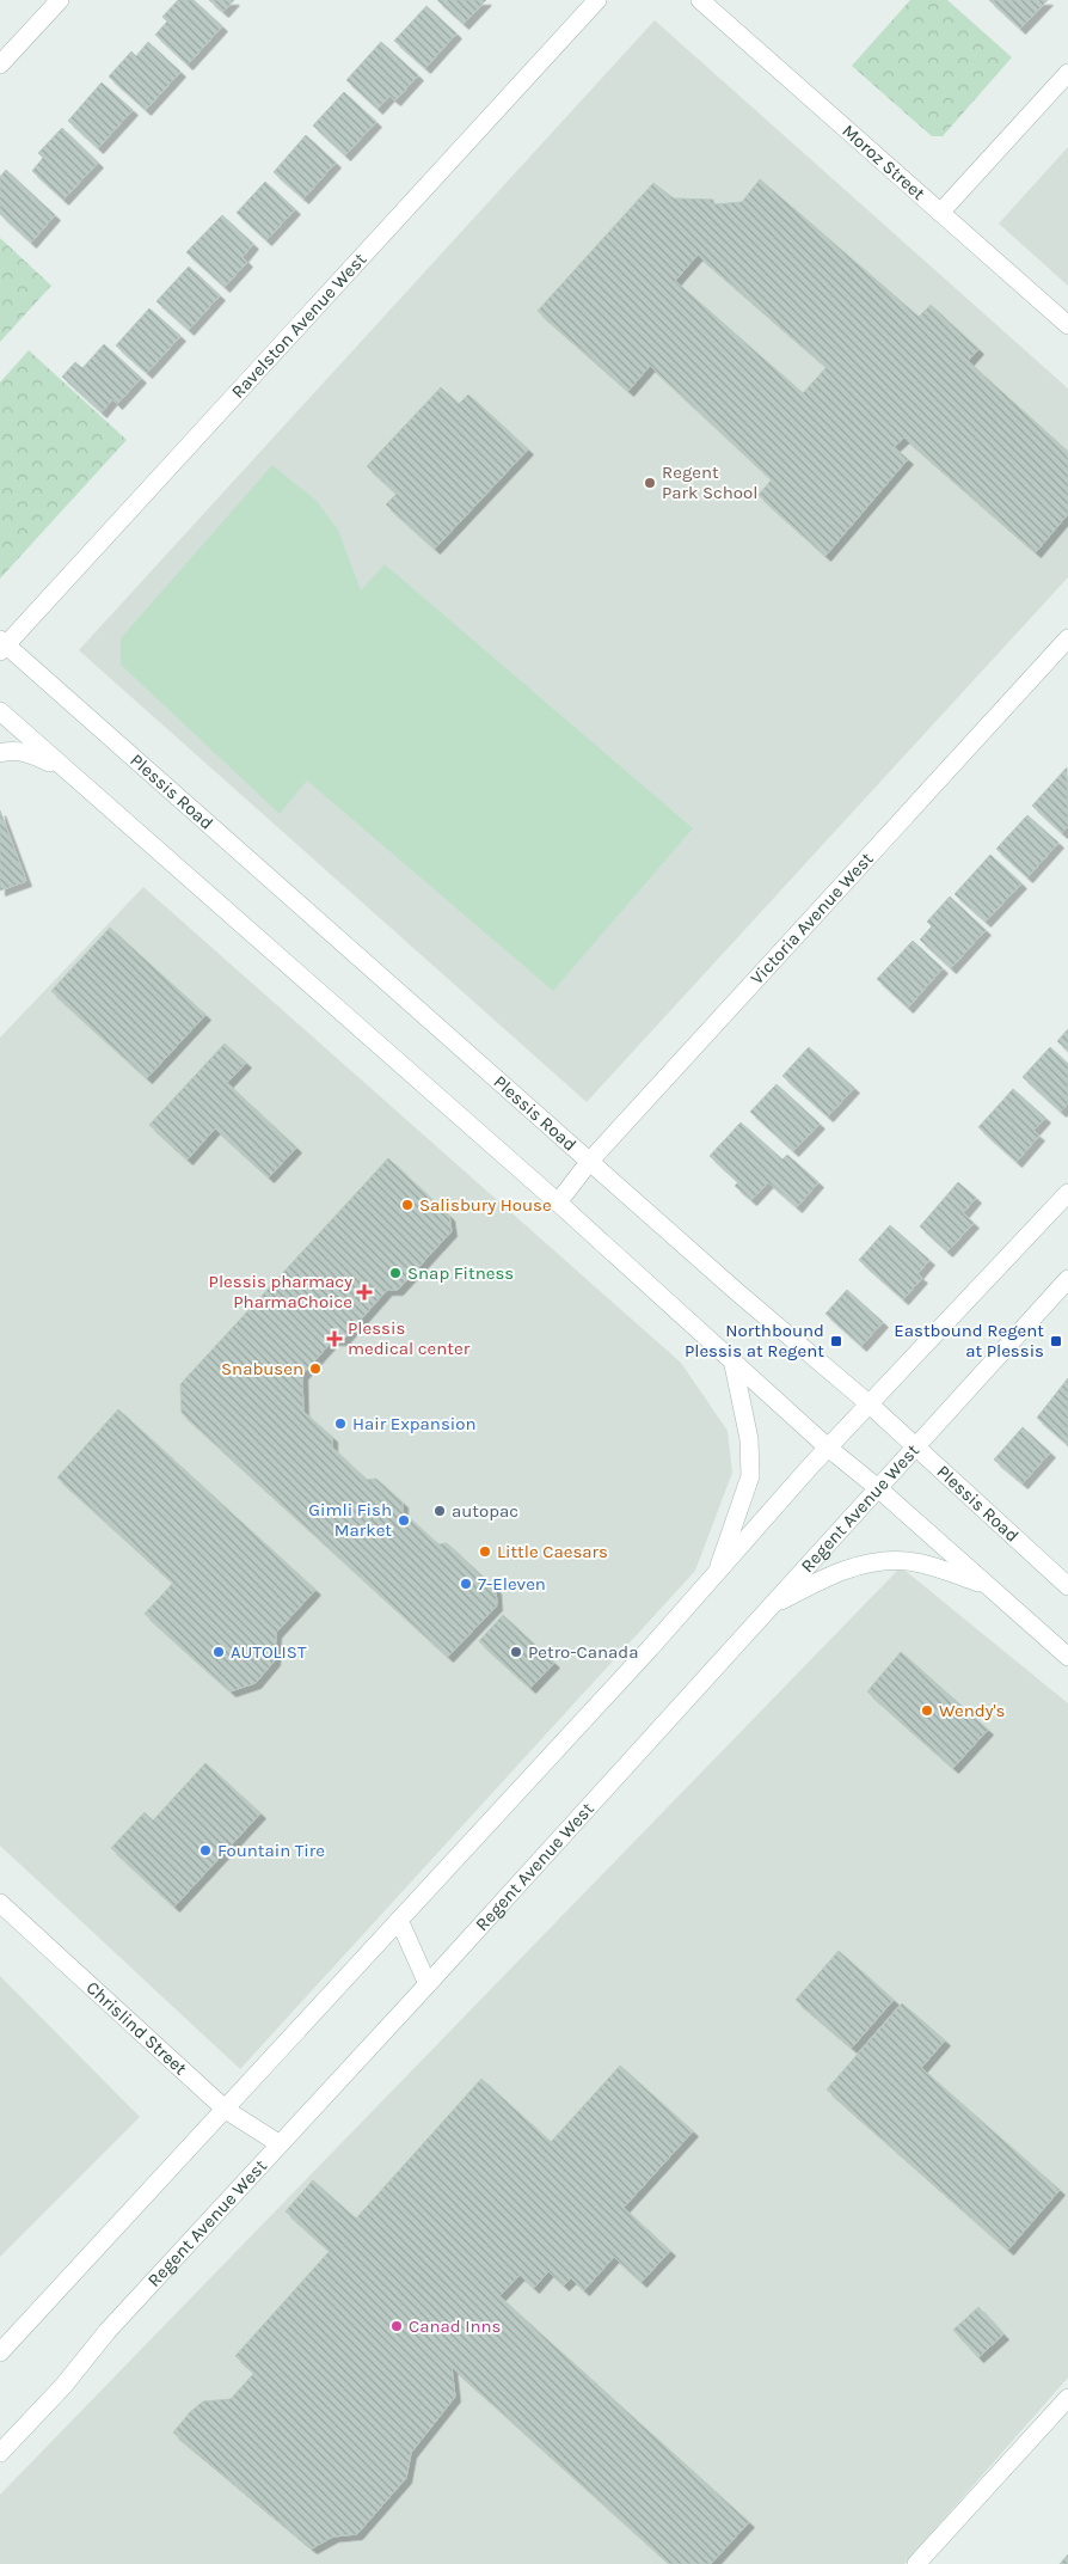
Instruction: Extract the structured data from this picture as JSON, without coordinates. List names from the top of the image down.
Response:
{
  "streets": {
    "main road": [
      "Moroz Street",
      "Ravelston Avenue West",
      "Plessis Road",
      "Victoria Avenue West",
      "Regent Avenue West",
      "Chrislind Street"
    ]
  },
  "crossings": [
    ["Ravelston Avenue West", "Plessis Road"],
    ["Plessis Road", "Victoria Avenue West"],
    ["Plessis Road", "Regent Avenue West"],
    ["Regent Avenue West", "Chrislind Street"]
  ],
  "places": {
    "other": [
      "Regent Park School",
      "Salisbury House",
      "Snap Fitness",
      "Snabusen",
      "Hair Expansion",
      "autopac",
      "Gimli Fish Market",
      "Little Caesars",
      "7-Eleven",
      "AUTOLIST",
      "Petro-Canada",
      "Wendy's",
      "Fountain Tire",
      "Canad Inns"
    ],
    "health": ["Plessis pharmacy PharmaChoice", "Plessis medical center"],
    "transit": ["Northbound Plessis at Regent", "Eastbound Regent at Plessis"]
  }
}
